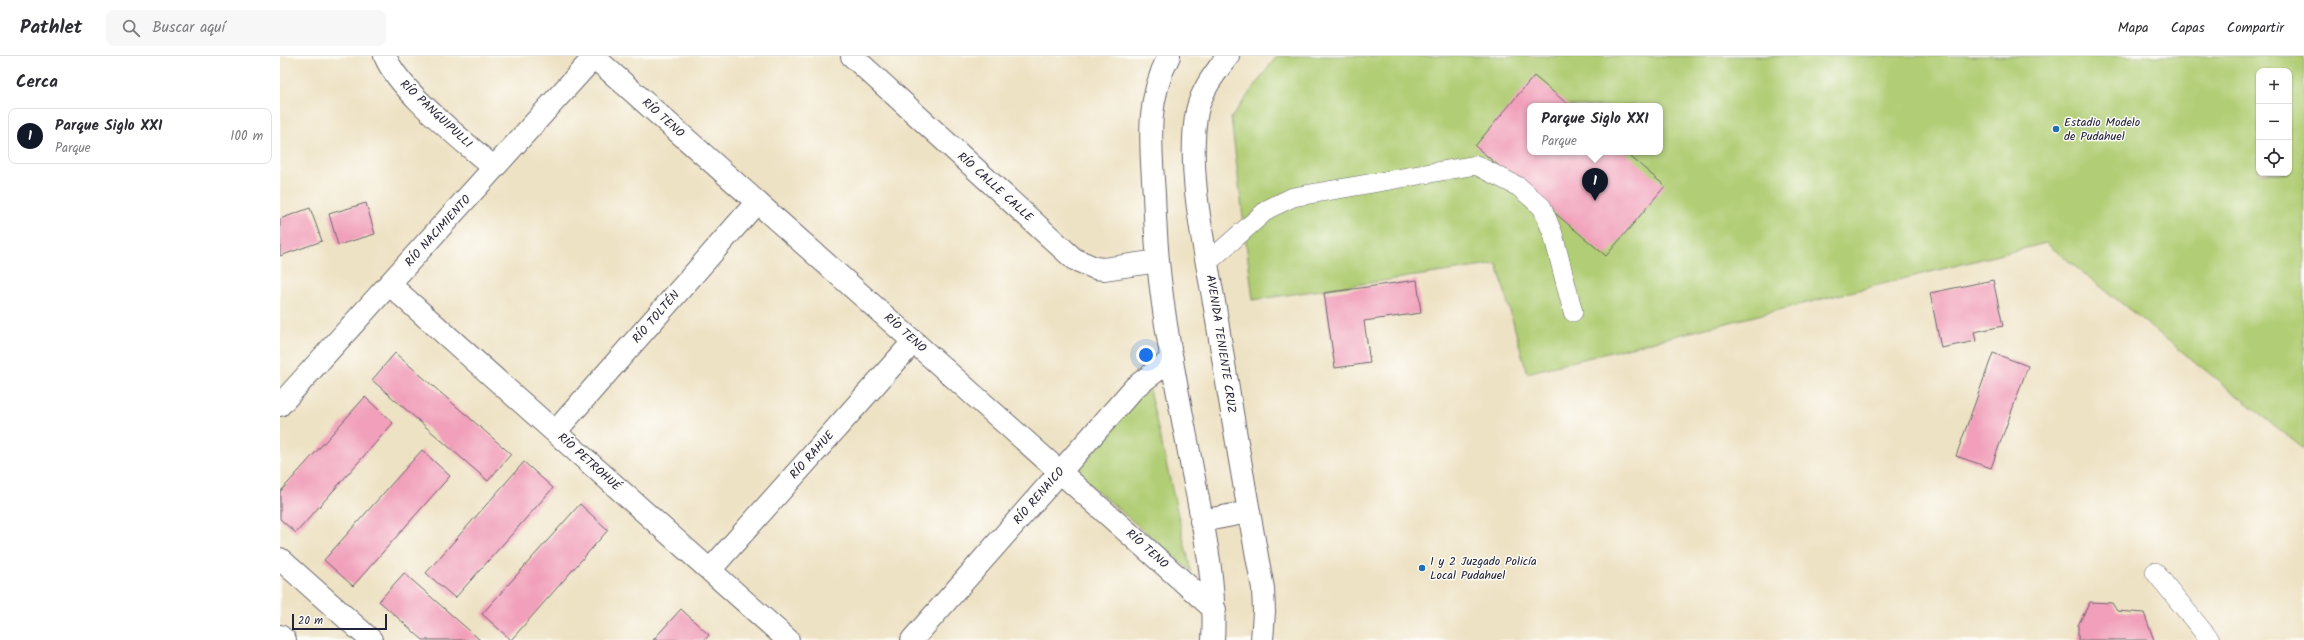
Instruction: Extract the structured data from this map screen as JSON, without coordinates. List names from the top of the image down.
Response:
{
  "streets": {
    "street": [
      "RÍO PANGUIPULLI",
      "RÍO TENO",
      "RÍO CALLE CALLE",
      "RÍO NACIMIENTO",
      "RÍO TOLTÉN",
      "AVENIDA TENIENTE CRUZ",
      "RÍO RAHUE",
      "RÍO PETROHUÉ",
      "RÍO RENAICO"
    ]
  },
  "crossings": [
    ["RÍO PANGUIPULLI", "RÍO NACIMIENTO"],
    ["RÍO TENO", "RÍO NACIMIENTO"],
    ["RÍO TENO", "RÍO TOLTÉN"],
    ["RÍO TENO", "RÍO RAHUE"],
    ["RÍO TENO", "RÍO RENAICO"],
    ["RÍO NACIMIENTO", "RÍO PETROHUÉ"],
    ["RÍO TOLTÉN", "RÍO PETROHUÉ"],
    ["RÍO RAHUE", "RÍO PETROHUÉ"]
  ],
  "places": ["Estadio Modelo de Pudahuel", "1 y 2 Juzgado Policía Local Pudahuel"],
  "scale_bar": "20 m",
  "page": {
    "header": "Pathlet",
    "search": "Buscar aquí",
    "nav": ["Mapa", "Capas", "Compartir"],
    "heading": "Cerca",
    "map_buttons": ["+", "−"],
    "popup": ["Parque Siglo XXI", "Parque"],
    "list": [
      {
        "mark": "1",
        "name": "Parque Siglo XXI",
        "note": "Parque",
        "value": "100 m"
      }
    ],
    "pins": "1",
    "scale": "20 m"
  }
}
